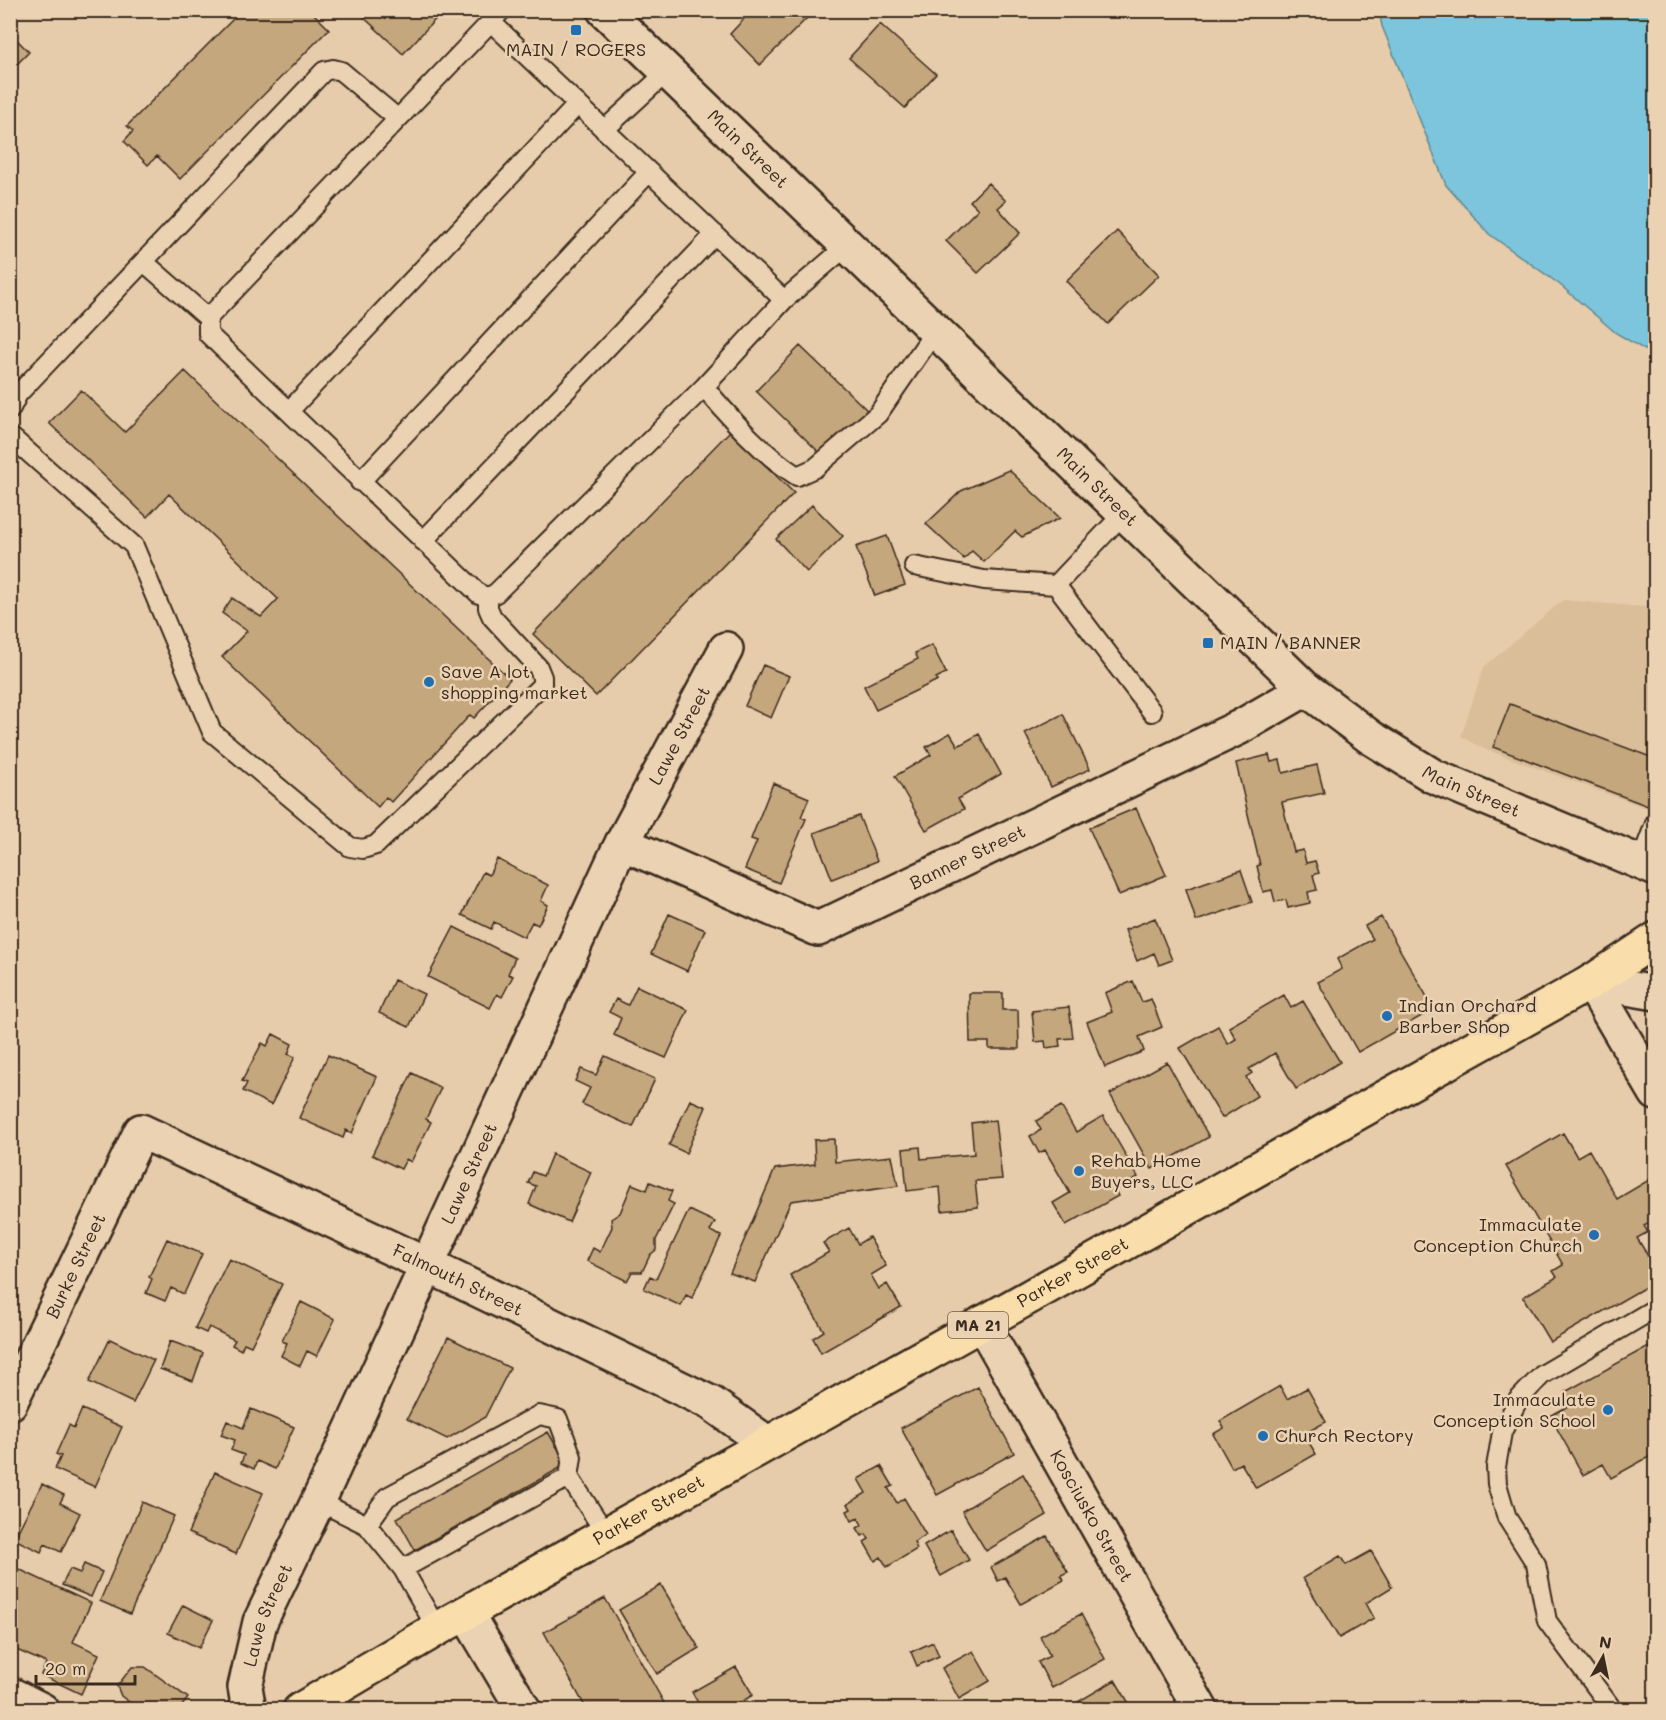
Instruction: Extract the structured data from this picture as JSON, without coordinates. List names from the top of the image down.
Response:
{
  "streets": {
    "main road": ["Parker Street", "MA 21"],
    "street": [
      "Main Street",
      "Lawe Street",
      "Banner Street",
      "Burke Street",
      "Falmouth Street",
      "Kosciusko Street"
    ]
  },
  "crossings": [
    ["Main Street", "Banner Street"],
    ["Lawe Street", "Banner Street"],
    ["Lawe Street", "Falmouth Street"],
    ["Burke Street", "Falmouth Street"],
    ["Parker Street", "Falmouth Street"],
    ["Parker Street", "Kosciusko Street"]
  ],
  "places": {
    "transit": ["MAIN / ROGERS", "MAIN / BANNER"],
    "other": [
      "Save A lot shopping market",
      "Indian Orchard Barber Shop",
      "Rehab Home Buyers, LLC",
      "Immaculate Conception Church",
      "Immaculate Conception School",
      "Church Rectory"
    ]
  },
  "scale_bar": "20 m",
  "north": "top"
}
